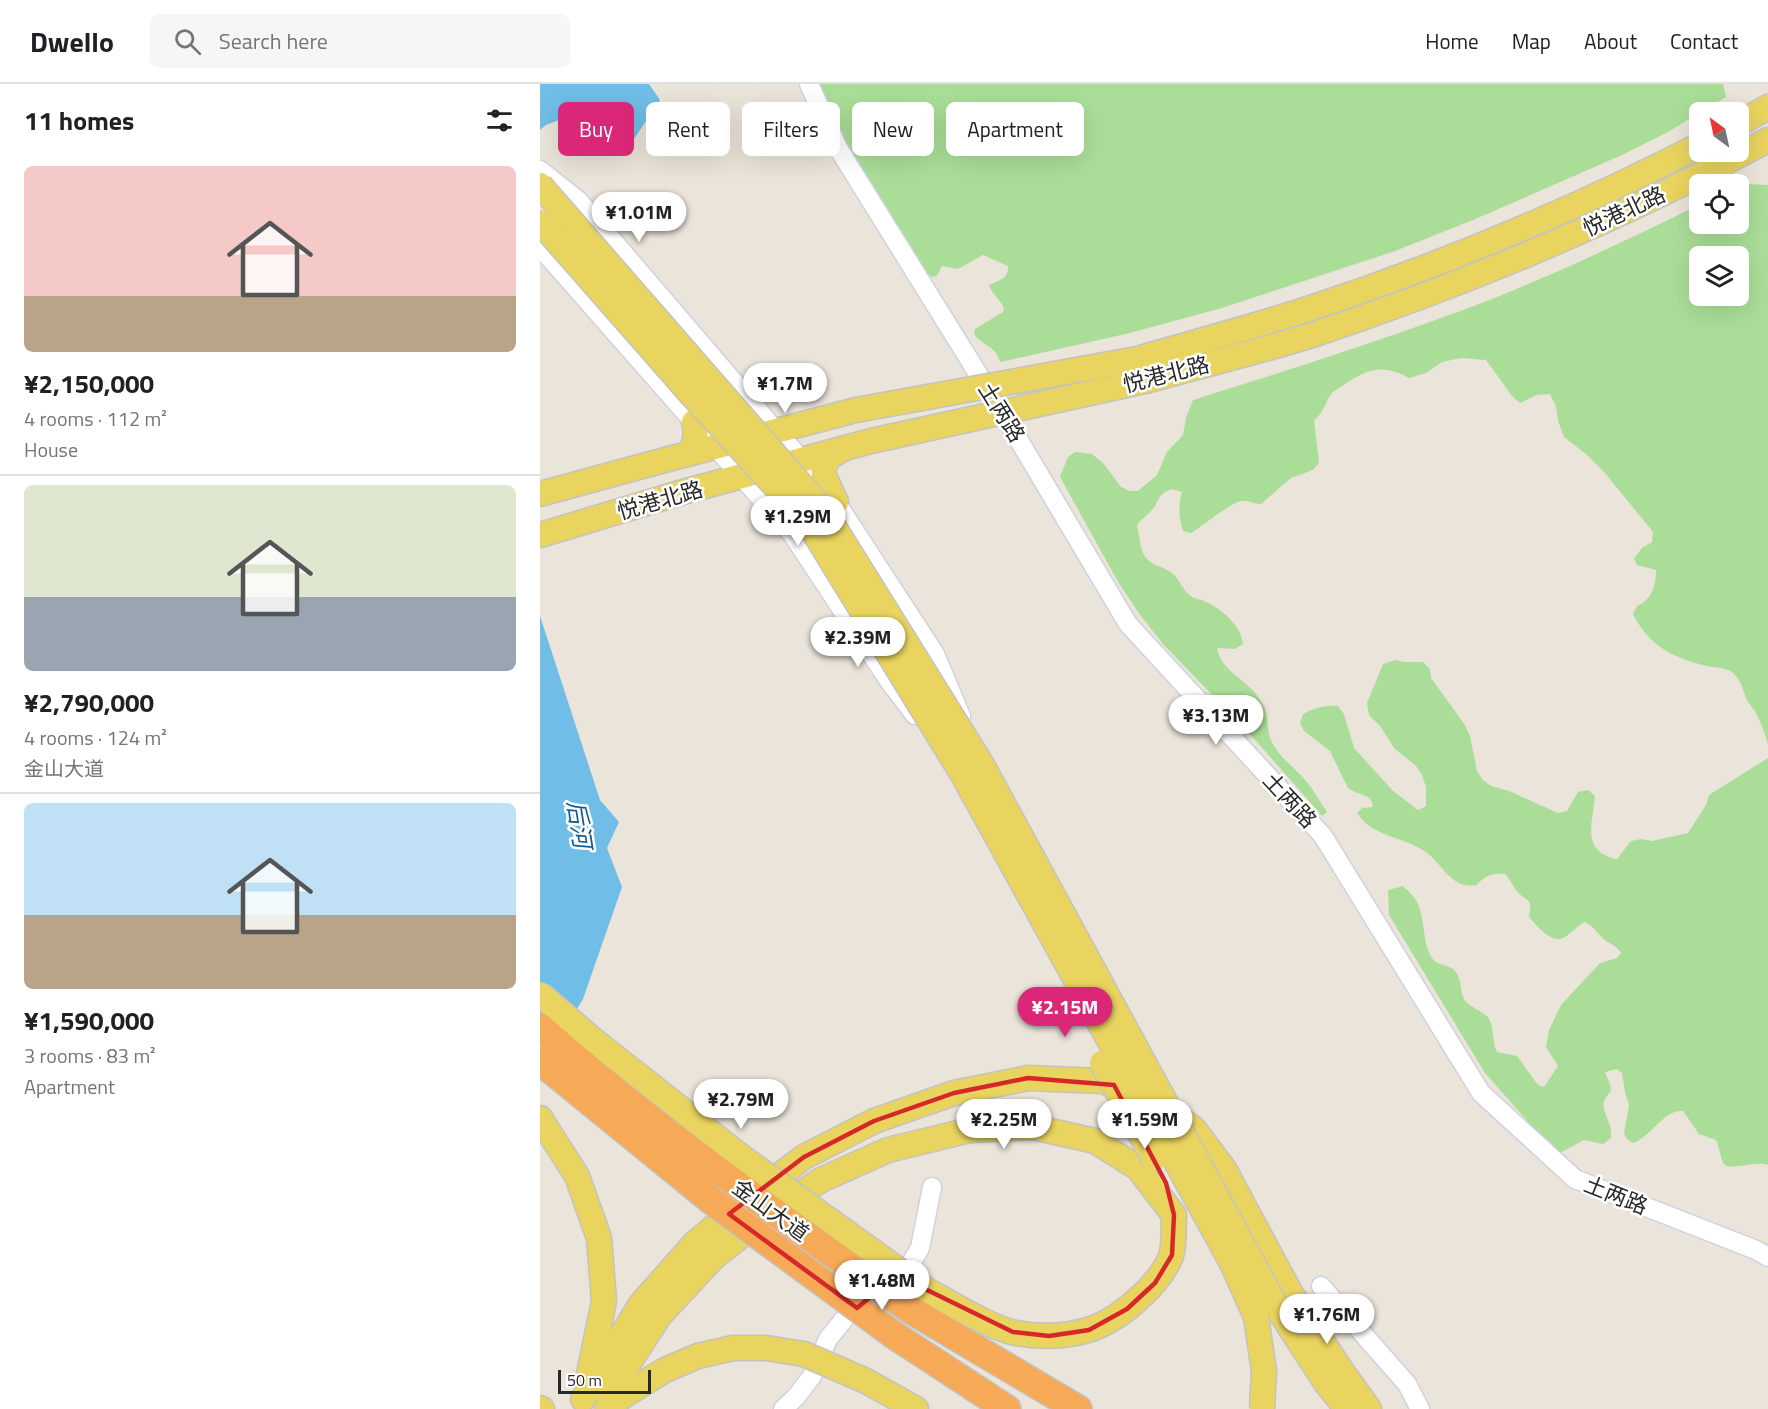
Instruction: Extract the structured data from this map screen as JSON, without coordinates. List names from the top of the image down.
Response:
{
  "streets": {
    "highway": ["金山大道"],
    "main road": ["悦港北路"],
    "street": ["土两路"]
  },
  "water": ["后河"],
  "scale_bar": "50 m",
  "north": "top left",
  "page": {
    "header": "Dwello",
    "search": "Search here",
    "nav": [
      "Home",
      "Map",
      "About",
      "Contact"
    ],
    "heading": "11 homes",
    "chip": [
      "Buy",
      "Rent",
      "Filters",
      "New",
      "Apartment"
    ],
    "list": [
      {
        "name": "¥2,150,000",
        "note": "4 rooms · 112 m² · House"
      },
      {
        "name": "¥2,790,000",
        "note": "4 rooms · 124 m² · 金山大道"
      },
      {
        "name": "¥1,590,000",
        "note": "3 rooms · 83 m² · Apartment"
      }
    ],
    "price": [
      "¥1.01M",
      "¥1.7M",
      "¥1.29M",
      "¥2.39M",
      "¥3.13M",
      "¥2.15M",
      "¥2.79M",
      "¥2.25M",
      "¥1.59M",
      "¥1.48M",
      "¥1.76M"
    ],
    "scale": "50 m"
  }
}
